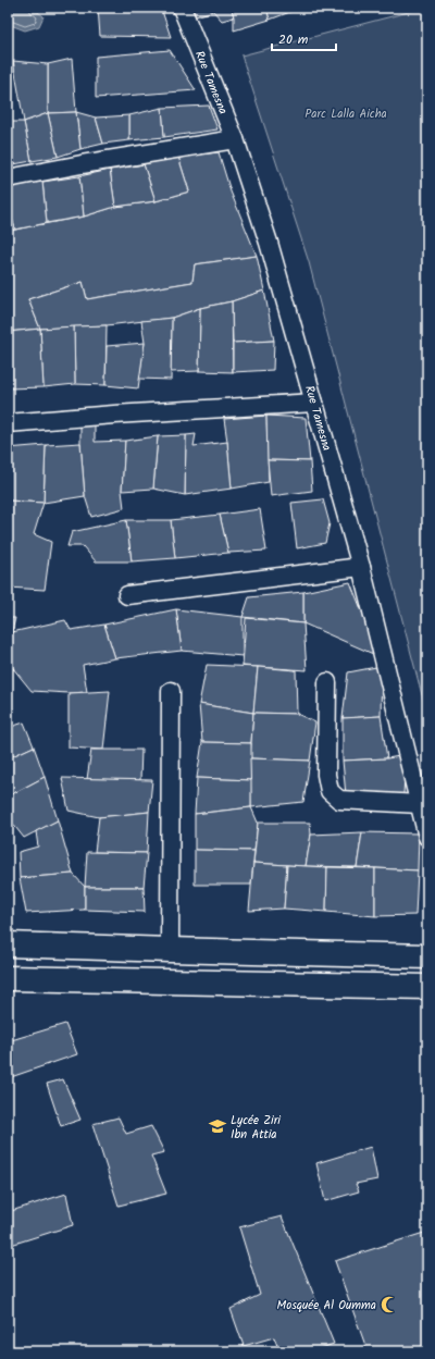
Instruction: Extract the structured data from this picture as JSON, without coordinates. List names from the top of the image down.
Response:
{
  "streets": {
    "street": ["Rue Tamesna"]
  },
  "parks": ["Parc Lalla Aicha"],
  "places": {
    "school or university": ["Lycée Ziri Ibn Attia"],
    "mosque": ["Mosquée Al Oumma"]
  },
  "scale_bar": "20 m"
}
